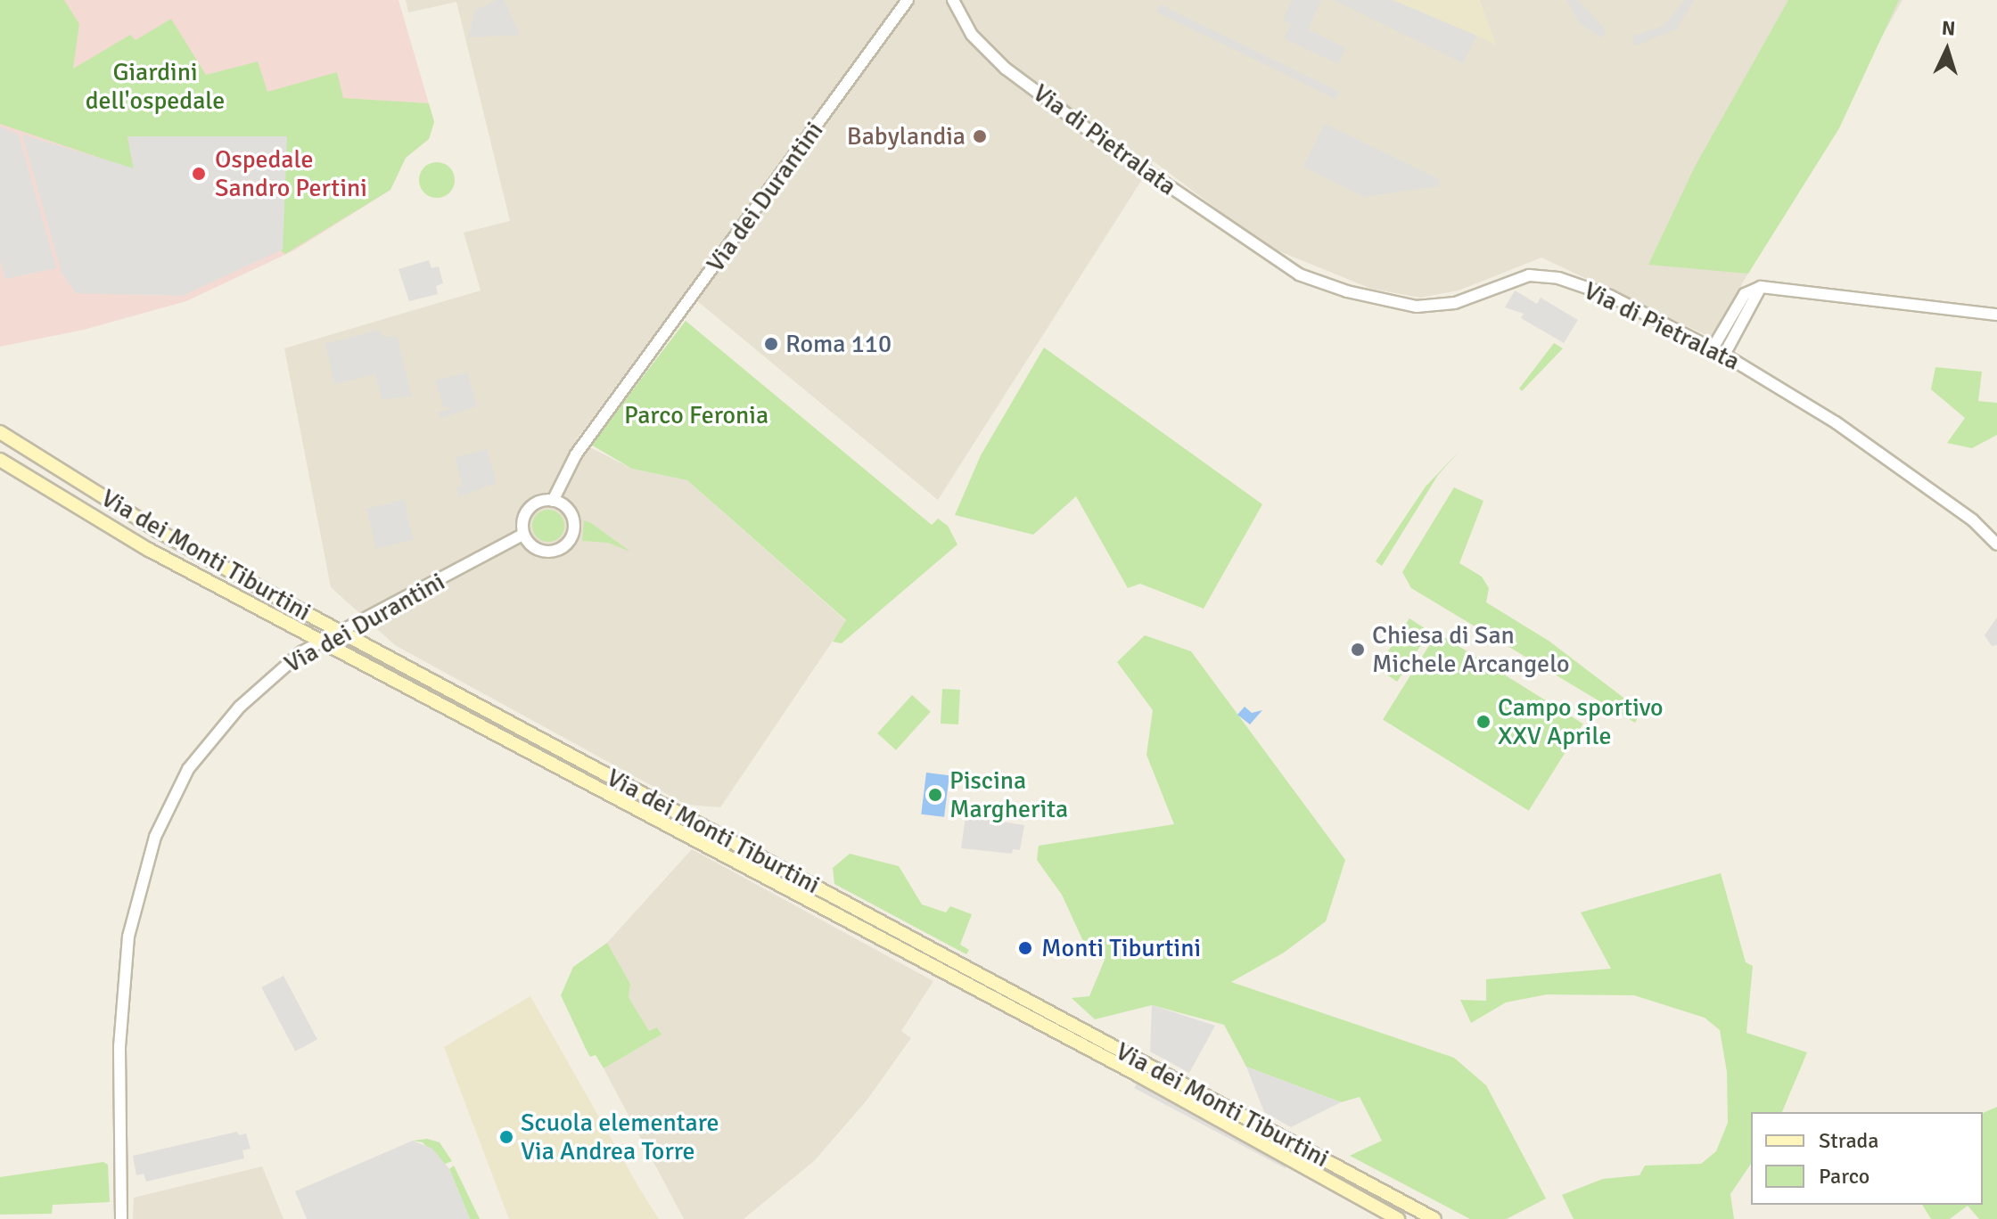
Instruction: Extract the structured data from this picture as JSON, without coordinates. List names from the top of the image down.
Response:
{
  "streets": {
    "main road": ["Via dei Monti Tiburtini"],
    "street": ["Via di Pietralata", "Via dei Durantini"]
  },
  "crossings": [
    ["Via dei Durantini", "Via dei Monti Tiburtini"]
  ],
  "parks": ["Giardini dell'ospedale", "Parco Feronia"],
  "places": [
    "Babylandia",
    "Ospedale Sandro Pertini",
    "Roma 110",
    "Chiesa di San Michele Arcangelo",
    "Campo sportivo XXV Aprile",
    "Piscina Margherita",
    "Monti Tiburtini",
    "Scuola elementare Via Andrea Torre"
  ],
  "legend": ["Strada", "Parco"],
  "north": "top"
}
